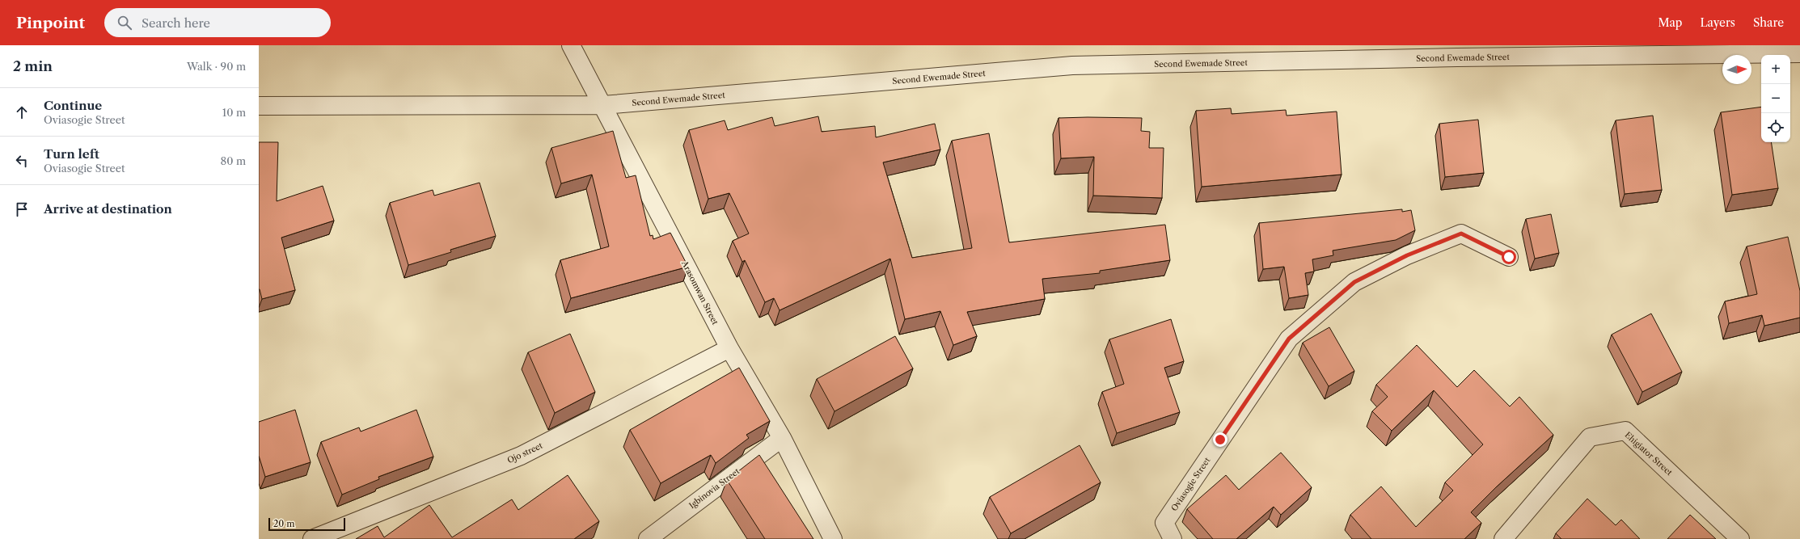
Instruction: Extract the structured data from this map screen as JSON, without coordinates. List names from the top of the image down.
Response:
{
  "streets": {
    "street": [
      "Second Ewemade Street",
      "Arasomwan Street",
      "Ojo street",
      "Ehigiator Street",
      "Oviasogie Street",
      "Igbinovia Street"
    ]
  },
  "crossings": [
    ["Second Ewemade Street", "Arasomwan Street"],
    ["Arasomwan Street", "Ojo street"],
    ["Arasomwan Street", "Igbinovia Street"]
  ],
  "scale_bar": "20 m",
  "north": "right",
  "page": {
    "header": "Pinpoint",
    "search": "Search here",
    "nav": ["Map", "Layers", "Share"],
    "heading": ["2 min", "Walk · 90 m"],
    "map_buttons": ["+", "−"],
    "list": [
      ["Continue", "Oviasogie Street", "10 m"],
      ["Turn left", "Oviasogie Street", "80 m"],
      "Arrive at destination"
    ],
    "scale": "20 m"
  }
}
